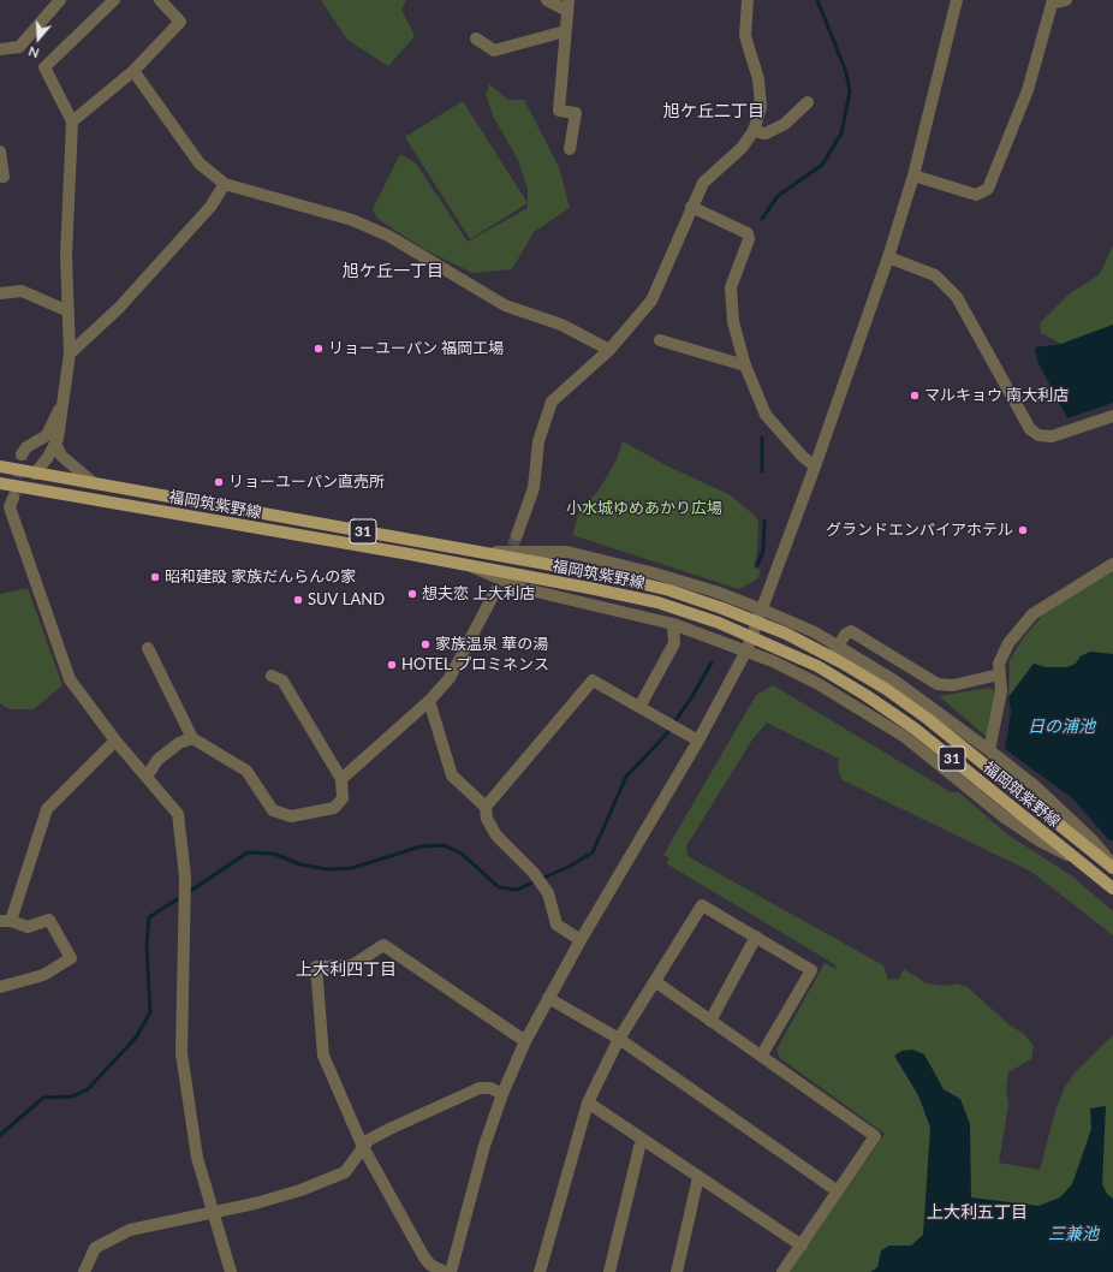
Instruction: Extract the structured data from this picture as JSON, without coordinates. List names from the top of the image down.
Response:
{
  "streets": {
    "main road": ["福岡筑紫野線", "31"]
  },
  "districts": [
    "旭ケ丘二丁目",
    "旭ケ丘一丁目",
    "上大利四丁目",
    "上大利五丁目"
  ],
  "water": ["日の浦池", "三兼池"],
  "parks": ["小水城ゆめあかり広場"],
  "places": [
    "リョーユーパン 福岡工場",
    "マルキョウ 南大利店",
    "リョーユーパン直売所",
    "グランドエンパイアホテル",
    "昭和建設 家族だんらんの家",
    "想夫恋 上大利店",
    "SUV LAND",
    "家族温泉 華の湯",
    "HOTEL プロミネンス"
  ],
  "north": "bottom"
}
